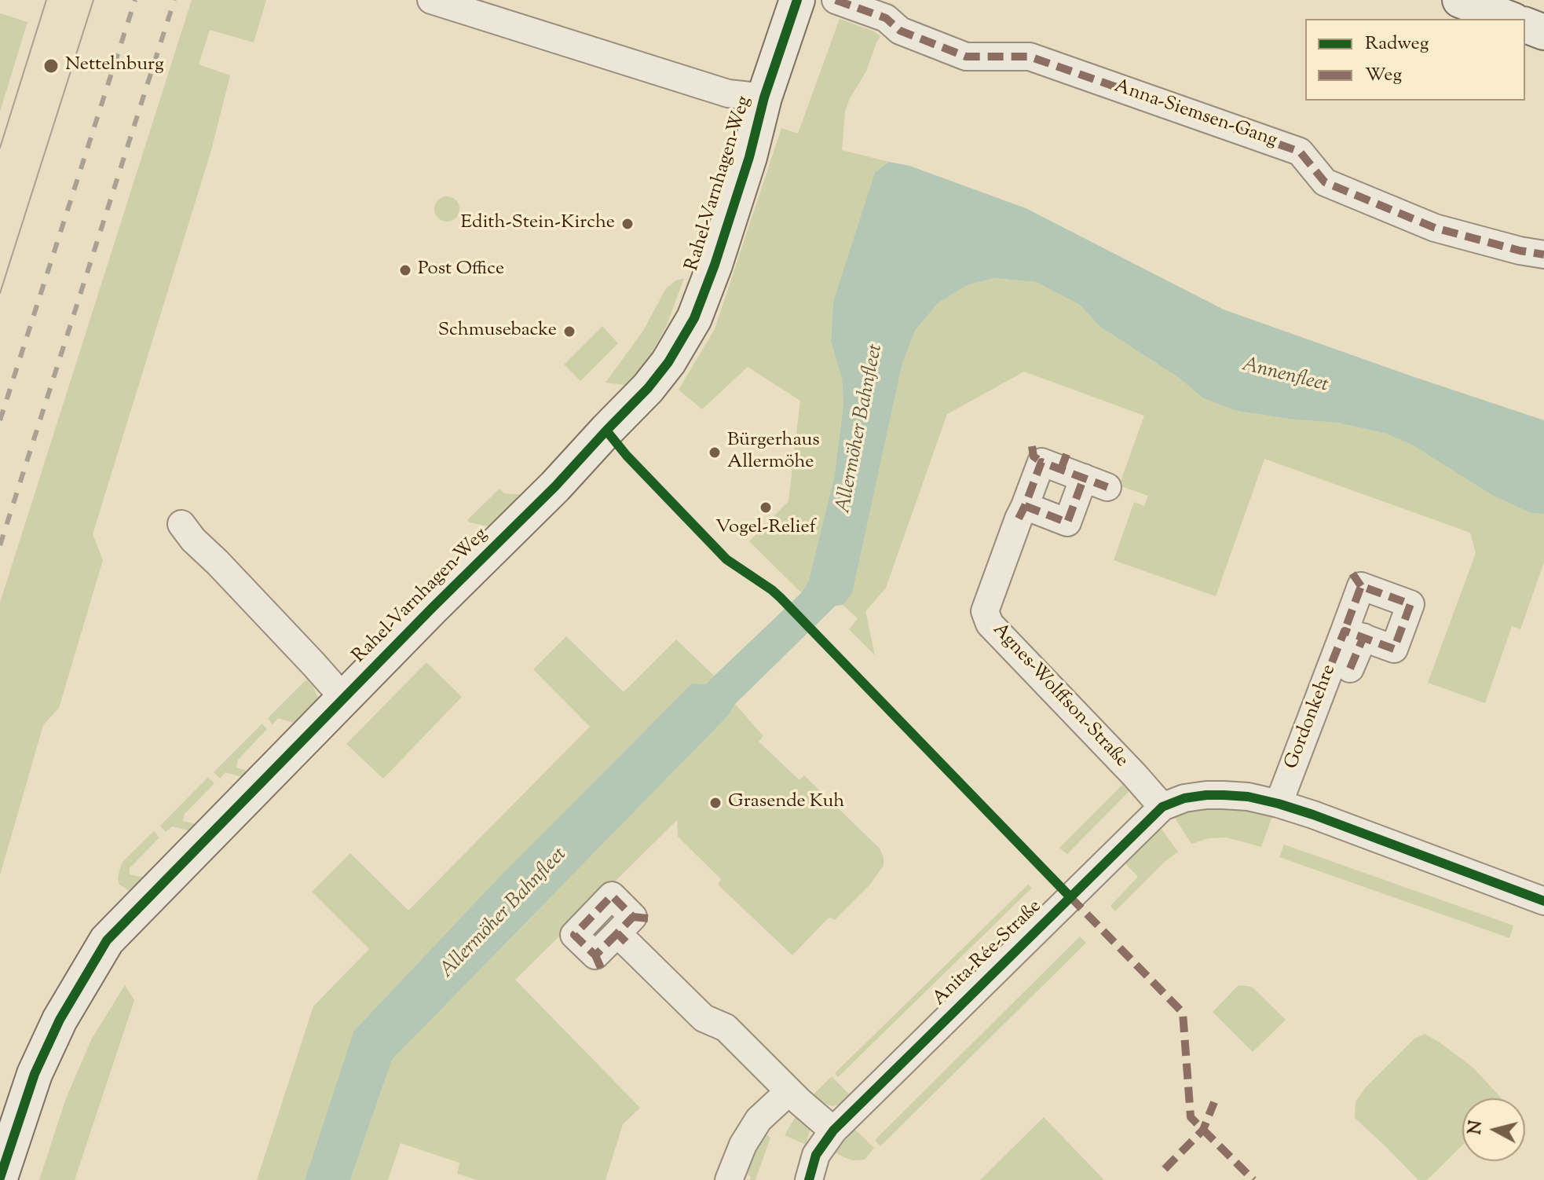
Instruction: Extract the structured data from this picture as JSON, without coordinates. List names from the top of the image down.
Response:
{
  "streets": {
    "street": [
      "Anna-Siemsen-Gang",
      "Rahel-Varnhagen-Weg",
      "Agnes-Wolffson-Straße",
      "Gordonkehre",
      "Anita-Rée-Straße"
    ]
  },
  "crossings": [
    ["Agnes-Wolffson-Straße", "Anita-Rée-Straße"],
    ["Gordonkehre", "Anita-Rée-Straße"]
  ],
  "water": ["Annenfleet", "Allermöher Bahnfleet"],
  "places": [
    "Nettelnburg",
    "Edith-Stein-Kirche",
    "Post Office",
    "Schmusebacke",
    "Bürgerhaus Allermöhe",
    "Vogel-Relief",
    "Grasende Kuh"
  ],
  "legend": ["Radweg", "Weg"],
  "north": "left"
}
